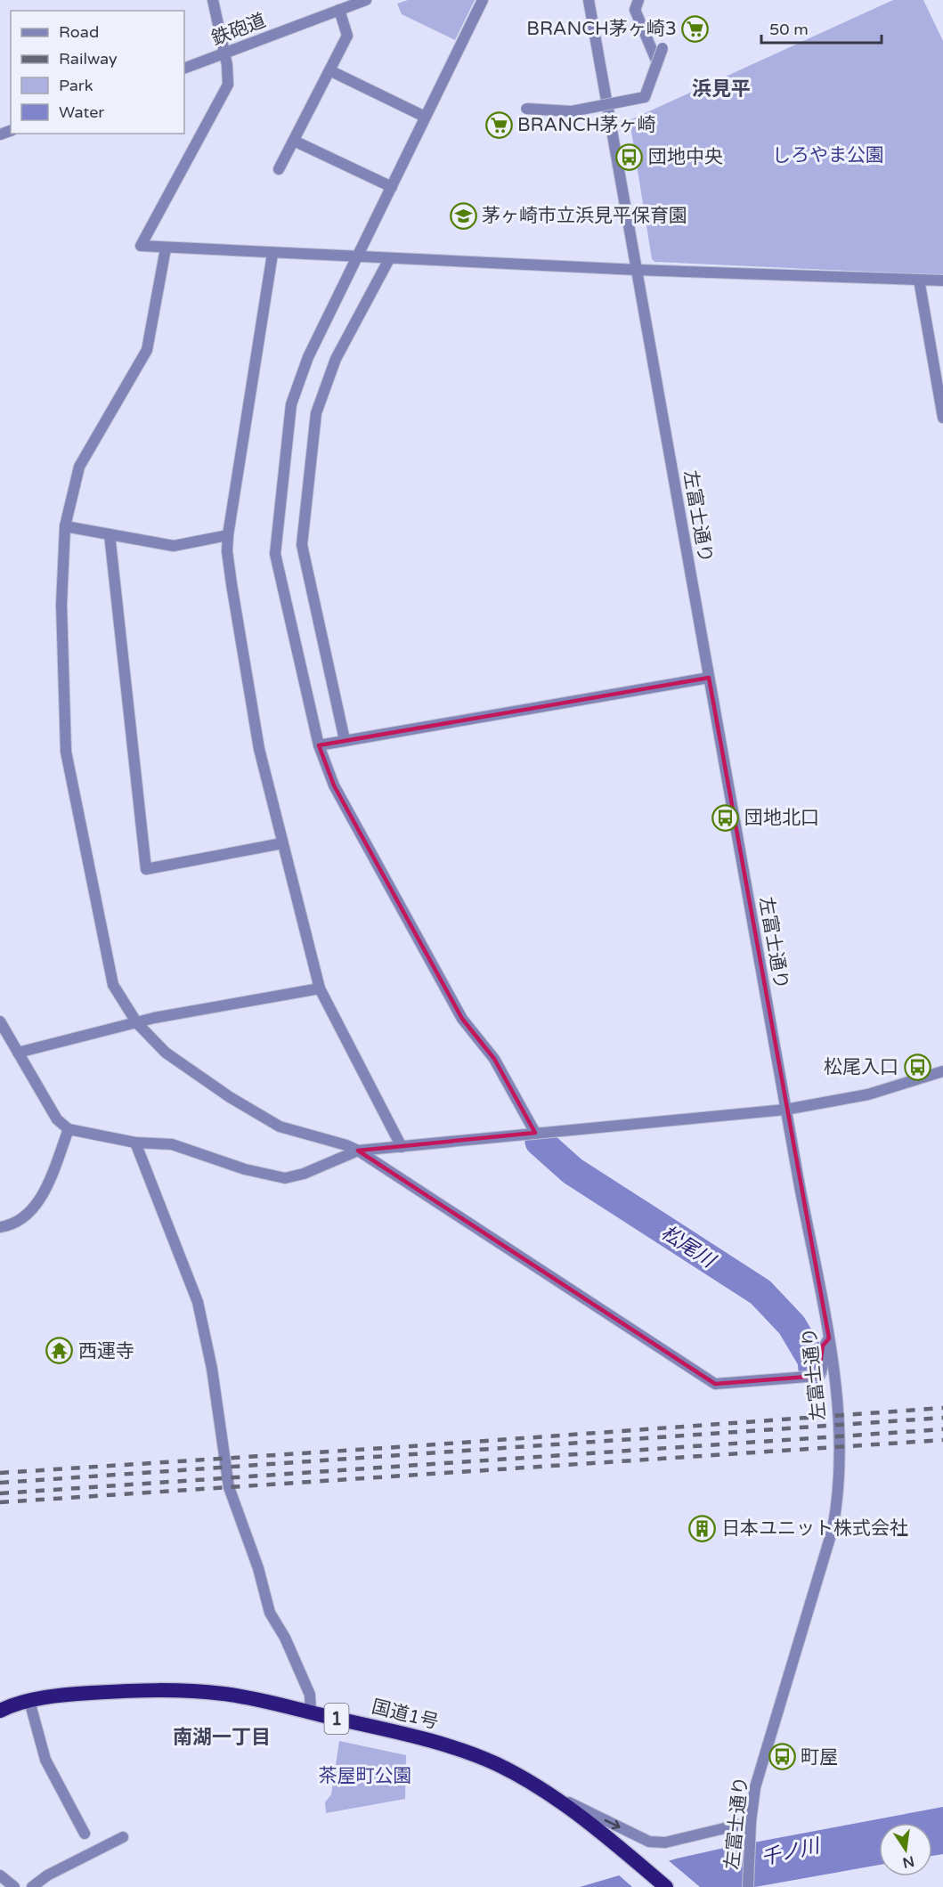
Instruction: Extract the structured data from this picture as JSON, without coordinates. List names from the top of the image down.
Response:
{
  "streets": {
    "highway": ["国道1号", "1"],
    "street": ["鉄砲道", "左富士通り"]
  },
  "districts": ["浜見平", "南湖一丁目"],
  "water": ["松尾川", "千ノ川"],
  "parks": ["しろやま公園", "茶屋町公園"],
  "places": {
    "supermarket": ["BRANCH茅ヶ崎3", "BRANCH茅ヶ崎"],
    "bus stop": [
      "団地中央",
      "団地北口",
      "松尾入口",
      "町屋"
    ],
    "school or university": ["茅ヶ崎市立浜見平保育園"],
    "temple": ["西運寺"],
    "building": ["日本ユニット株式会社"]
  },
  "legend": [
    "Road",
    "Railway",
    "Park",
    "Water"
  ],
  "scale_bar": "50 m",
  "north": "bottom"
}
